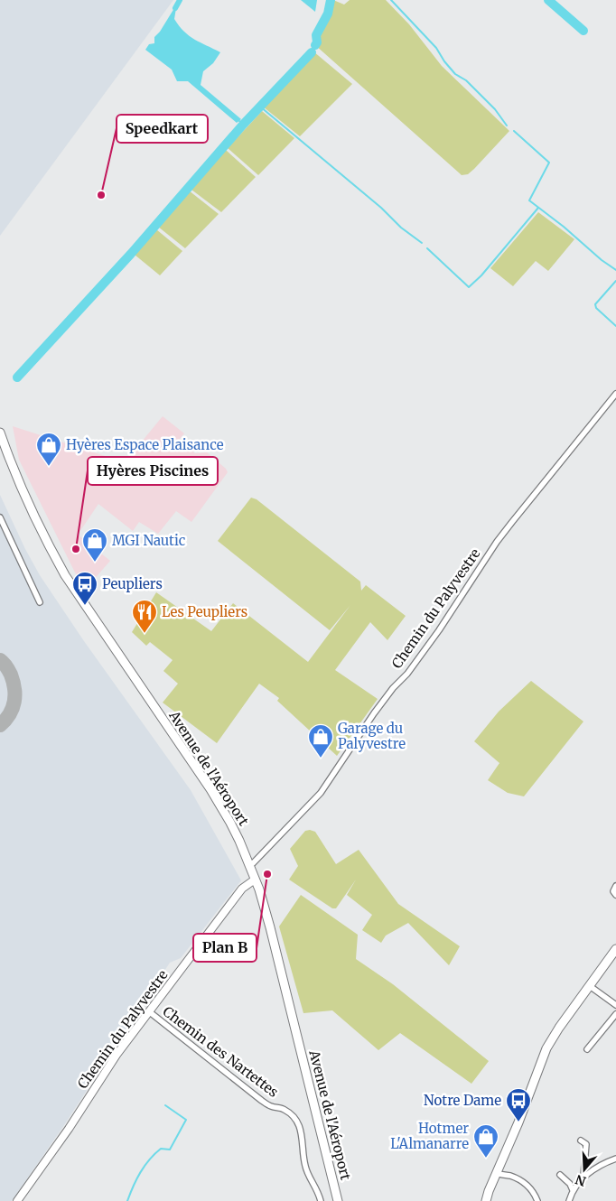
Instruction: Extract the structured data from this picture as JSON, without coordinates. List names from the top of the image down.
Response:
{
  "streets": {
    "main road": ["Avenue de l'Aéroport"],
    "street": ["Chemin du Palyvestre", "Chemin des Nartettes"]
  },
  "crossings": [
    ["Chemin du Palyvestre", "Avenue de l'Aéroport"],
    ["Chemin du Palyvestre", "Chemin des Nartettes"]
  ],
  "places": {
    "other": ["Speedkart", "Hyères Piscines", "Plan B"],
    "shop": [
      "Hyères Espace Plaisance",
      "MGI Nautic",
      "Garage du Palyvestre",
      "Hotmer L'Almanarre"
    ],
    "bus stop": ["Peupliers", "Notre Dame"],
    "restaurant": ["Les Peupliers"]
  },
  "north": "bottom"
}
